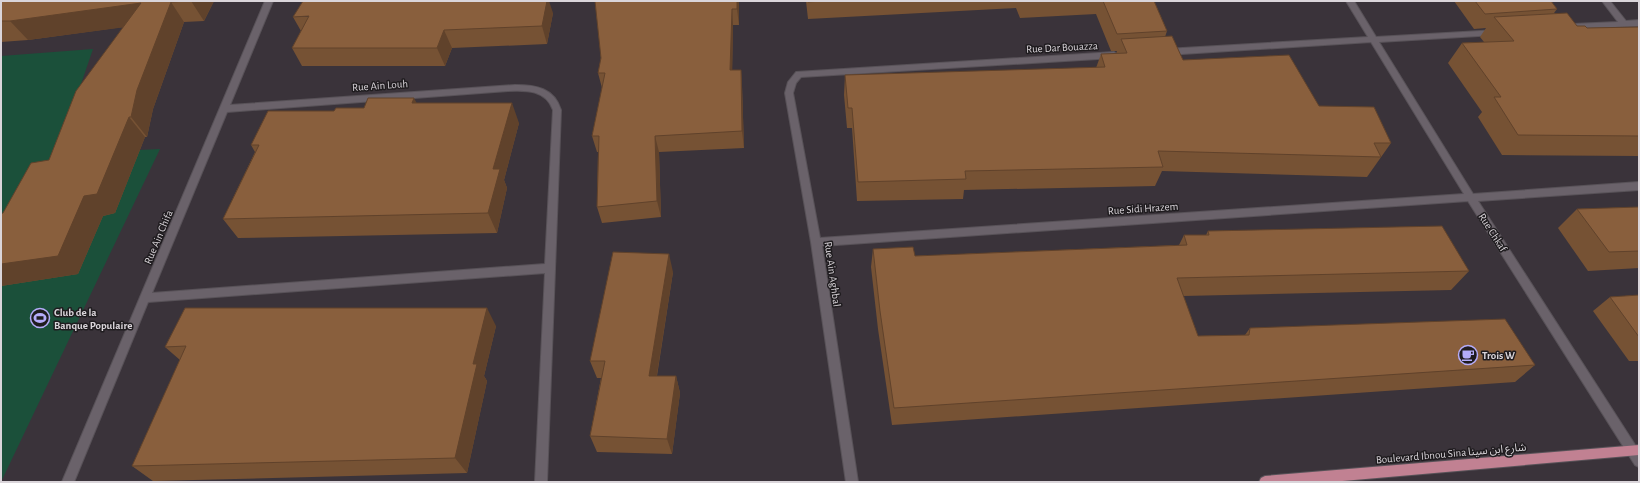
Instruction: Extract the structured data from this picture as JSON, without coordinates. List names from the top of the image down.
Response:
{
  "streets": {
    "main road": ["Boulevard Ibnou Sina شارع ابن سينا"],
    "street": [
      "Rue Dar Bouazza",
      "Rue Ain Louh",
      "Rue Sidi Hrazem",
      "Rue Chkaf",
      "Rue Ain Chifa",
      "Rue Ain Aghbal"
    ]
  },
  "crossings": [
    ["Rue Dar Bouazza", "Rue Ain Aghbal"],
    ["Rue Ain Louh", "Rue Ain Chifa"],
    ["Rue Sidi Hrazem", "Rue Chkaf"],
    ["Rue Sidi Hrazem", "Rue Ain Aghbal"],
    ["Rue Chkaf", "Boulevard Ibnou Sina شارع ابن سينا"]
  ],
  "places": {
    "sports": ["Club de la Banque Populaire"],
    "cafe": ["Trois W"]
  }
}
